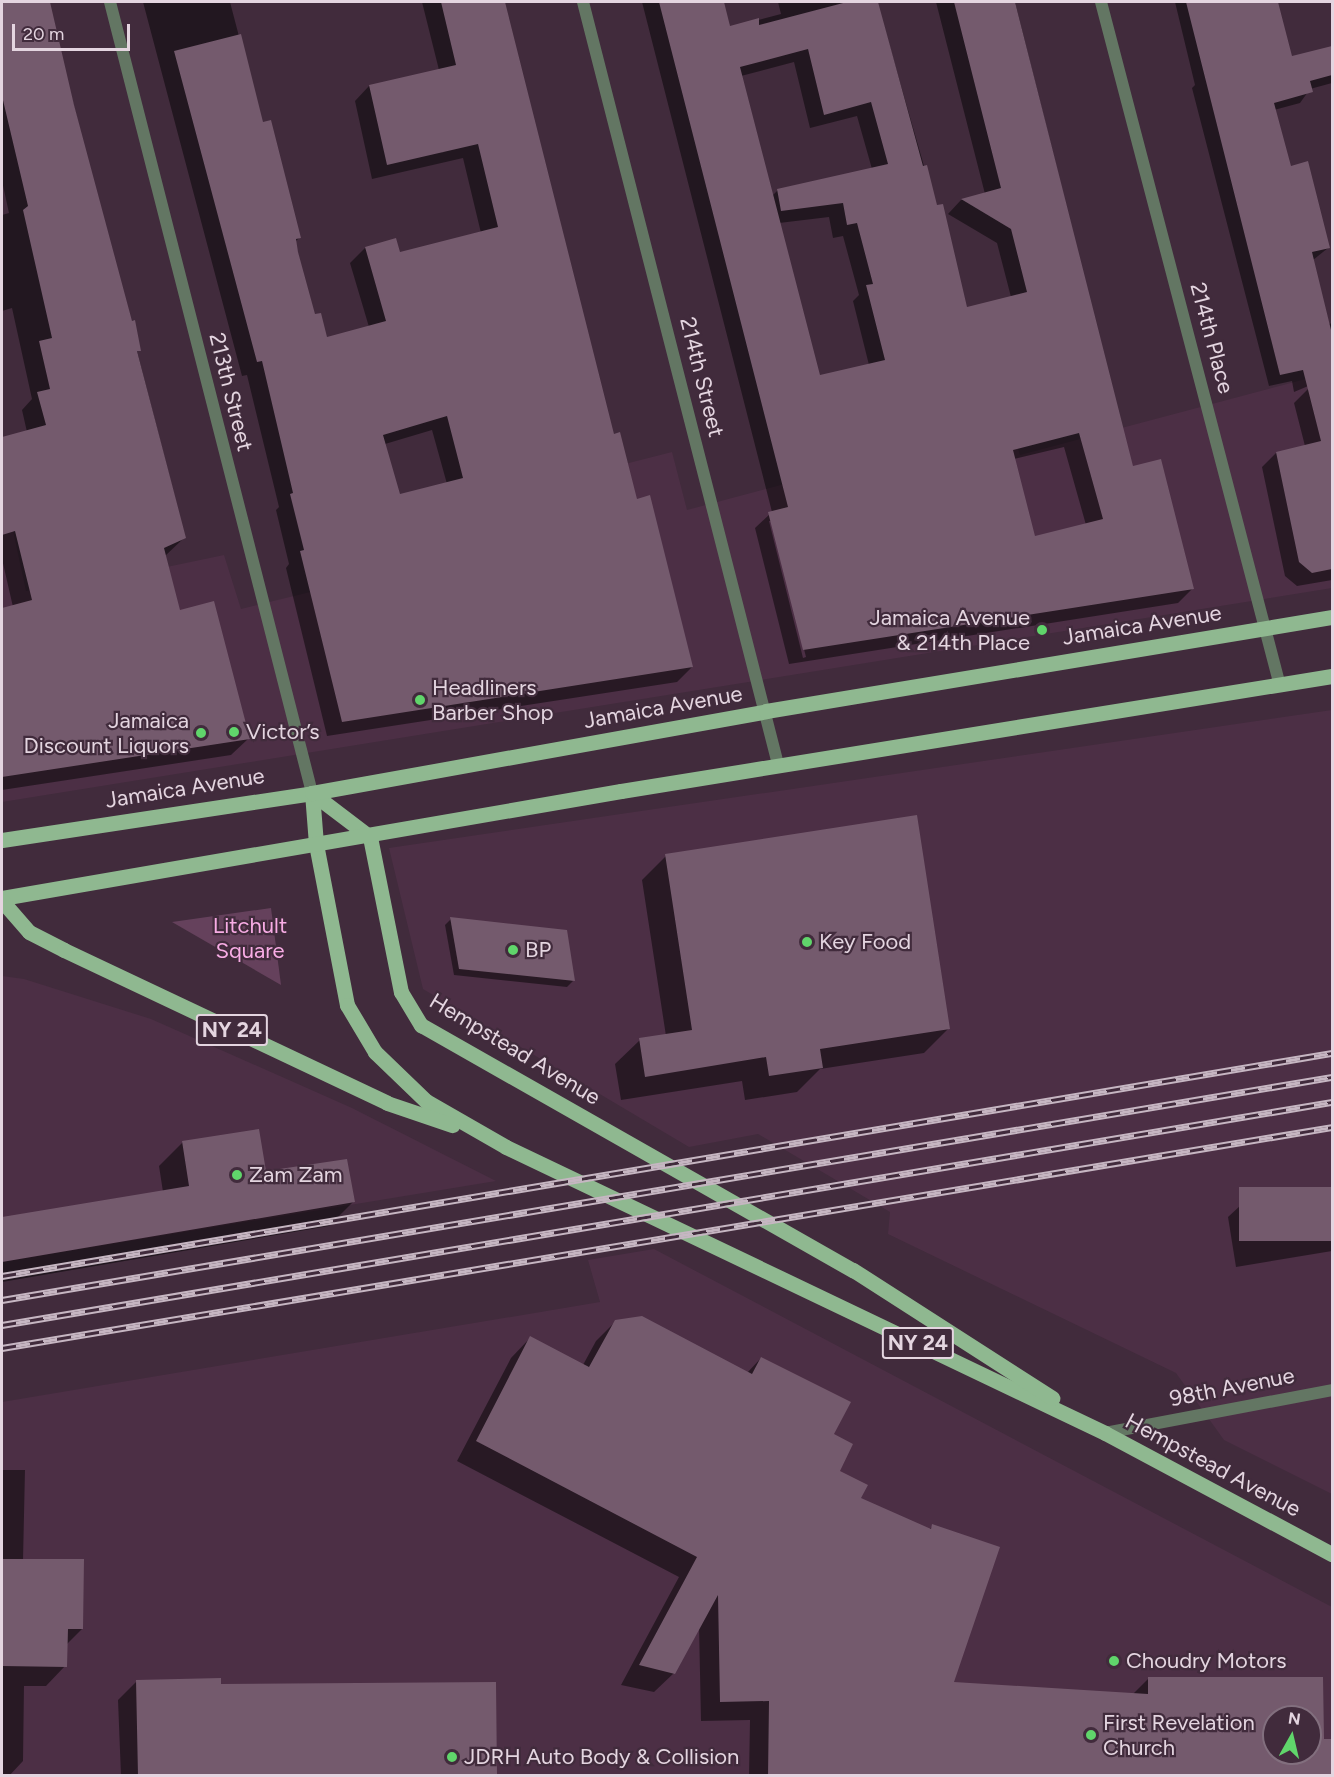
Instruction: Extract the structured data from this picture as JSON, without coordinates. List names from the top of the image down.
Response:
{
  "streets": {
    "main road": ["Jamaica Avenue", "NY 24", "Hempstead Avenue"],
    "street": [
      "214th Place",
      "214th Street",
      "213th Street",
      "98th Avenue"
    ]
  },
  "crossings": [
    ["214th Place", "Jamaica Avenue"],
    ["214th Street", "Jamaica Avenue"],
    ["213th Street", "Jamaica Avenue"],
    ["213th Street", "Hempstead Avenue"],
    ["Jamaica Avenue", "Hempstead Avenue"],
    ["NY 24", "Hempstead Avenue"],
    ["Hempstead Avenue", "98th Avenue"]
  ],
  "parks": ["Litchult Square"],
  "places": [
    "Jamaica Avenue & 214th Place",
    "Headliners Barber Shop",
    "Victor’s",
    "Jamaica Discount Liquors",
    "Key Food",
    "BP",
    "Zam Zam",
    "Choudry Motors",
    "First Revelation Church",
    "JDRH Auto Body & Collision"
  ],
  "scale_bar": "20 m",
  "north": "top"
}
